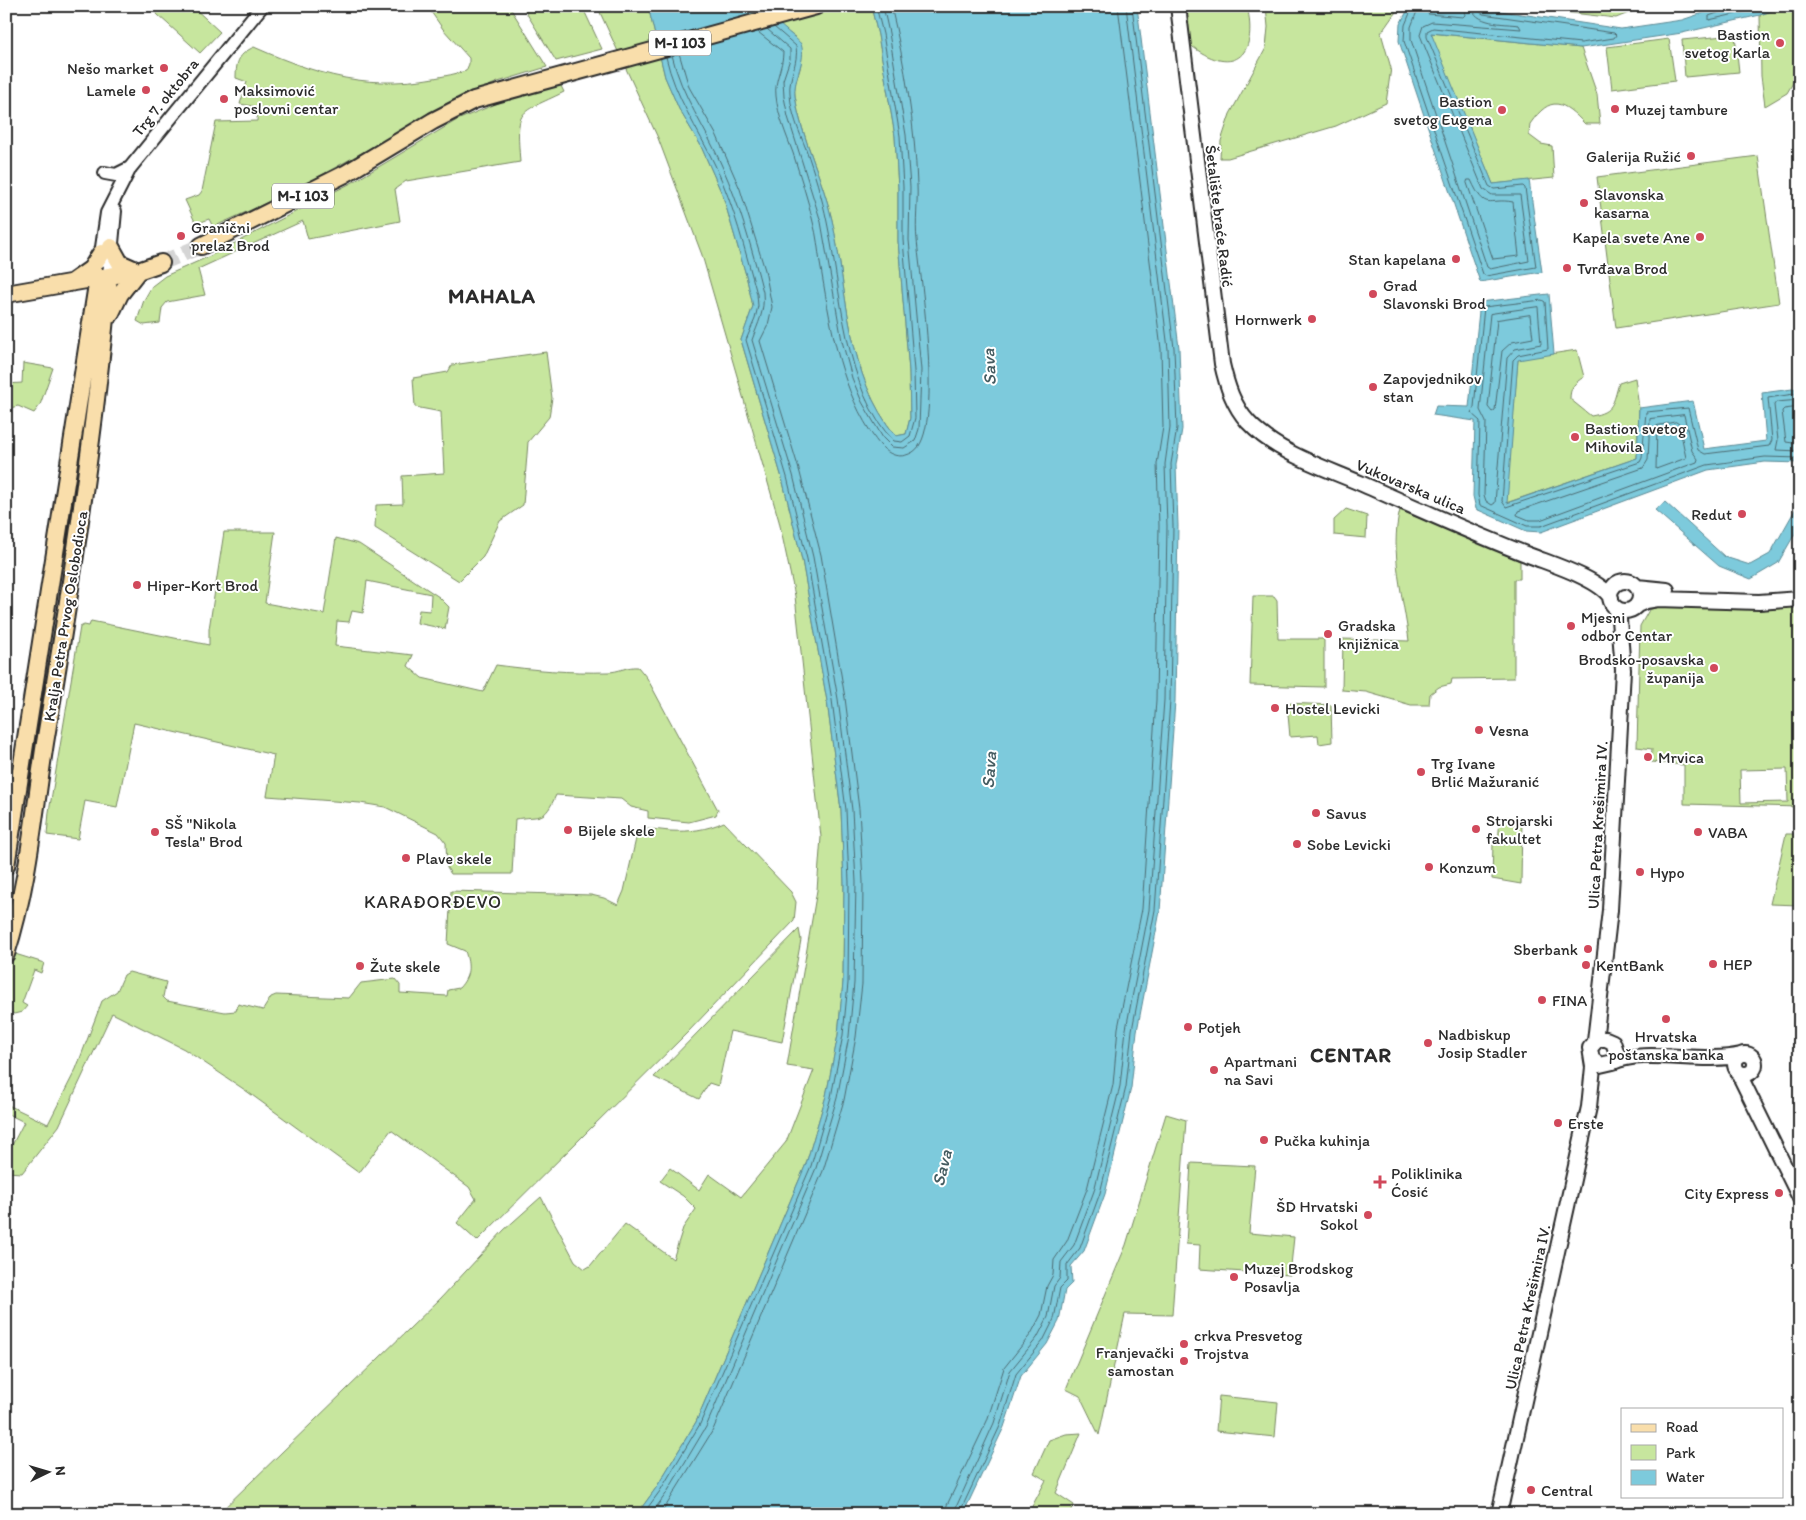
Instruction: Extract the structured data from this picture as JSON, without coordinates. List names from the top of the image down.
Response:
{
  "streets": {
    "main road": [
      "M-I 103",
      "Šetalište braće Radić",
      "Vukovarska ulica",
      "Kralja Petra Prvog Oslobodioca",
      "Ulica Petra Krešimira IV."
    ],
    "street": ["Trg 7. oktobra"]
  },
  "crossings": [
    ["Trg 7. oktobra", "Kralja Petra Prvog Oslobodioca"],
    ["Šetalište braće Radić", "Vukovarska ulica"],
    ["Vukovarska ulica", "Ulica Petra Krešimira IV."]
  ],
  "districts": ["MAHALA", "KARAĐORĐEVO", "CENTAR"],
  "water": ["Sava"],
  "places": {
    "other": [
      "Bastion svetog Karla",
      "Nešo market",
      "Lamele",
      "Maksimović poslovni centar",
      "Muzej tambure",
      "Bastion svetog Eugena",
      "Galerija Ružić",
      "Slavonska kasarna",
      "Granični prelaz Brod",
      "Kapela svete Ane",
      "Stan kapelana",
      "Tvrđava Brod",
      "Grad Slavonski Brod",
      "Hornwerk",
      "Zapovjednikov stan",
      "Bastion svetog Mihovila",
      "Redut",
      "Hiper-Kort Brod",
      "Mjesni odbor Centar",
      "Gradska knjižnica",
      "Brodsko-posavska županija",
      "Hostel Levicki",
      "Vesna",
      "Mrvica",
      "Trg Ivane Brlić Mažuranić",
      "Savus",
      "Strojarski fakultet",
      "Bijele skele",
      "SŠ \"Nikola Tesla\" Brod",
      "VABA",
      "Sobe Levicki",
      "Plave skele",
      "Konzum",
      "Hypo",
      "Sberbank",
      "HEP",
      "KentBank",
      "Žute skele",
      "FINA",
      "Hrvatska poštanska banka",
      "Potjeh",
      "Nadbiskup Josip Stadler",
      "Apartmani na Savi",
      "Erste",
      "Pučka kuhinja",
      "City Express",
      "ŠD Hrvatski Sokol",
      "Muzej Brodskog Posavlja",
      "crkva Presvetog Trojstva",
      "Franjevački samostan",
      "Central"
    ],
    "health": ["Poliklinika Ćosić"]
  },
  "legend": ["Road", "Park", "Water"],
  "north": "right"
}
